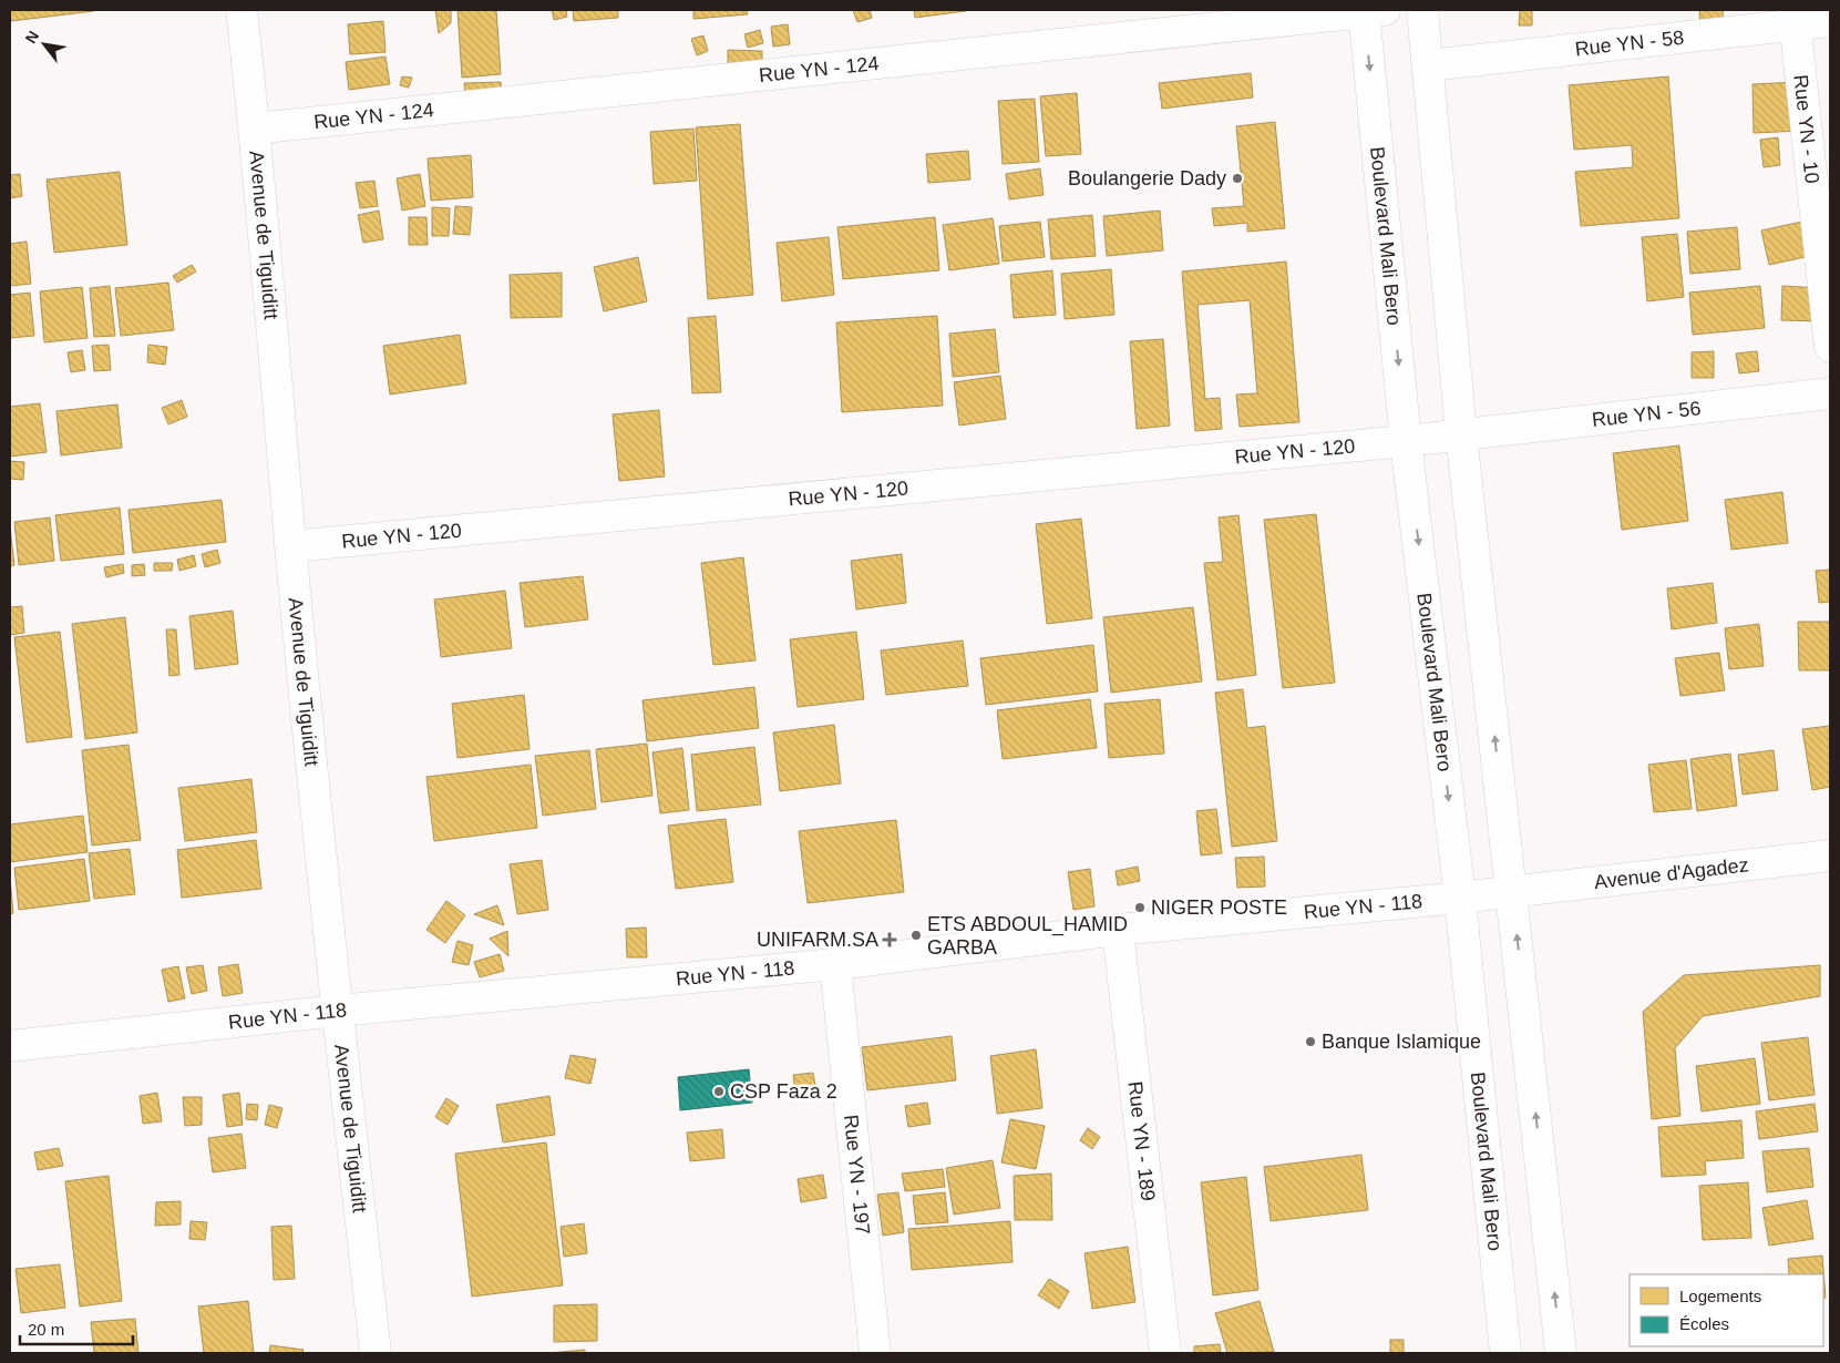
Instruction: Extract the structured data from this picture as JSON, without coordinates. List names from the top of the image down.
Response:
{
  "streets": {
    "street": [
      "Rue YN - 58",
      "Rue YN - 124",
      "Rue YN - 10",
      "Avenue de Tiguiditt",
      "Boulevard Mali Bero",
      "Rue YN - 56",
      "Rue YN - 120",
      "Avenue d'Agadez",
      "Rue YN - 118",
      "Rue YN - 189",
      "Rue YN - 197"
    ]
  },
  "crossings": [
    ["Rue YN - 58", "Rue YN - 10"],
    ["Rue YN - 124", "Avenue de Tiguiditt"],
    ["Rue YN - 124", "Boulevard Mali Bero"],
    ["Avenue de Tiguiditt", "Rue YN - 120"],
    ["Avenue de Tiguiditt", "Rue YN - 118"],
    ["Boulevard Mali Bero", "Rue YN - 56"],
    ["Boulevard Mali Bero", "Rue YN - 120"],
    ["Boulevard Mali Bero", "Avenue d'Agadez"],
    ["Boulevard Mali Bero", "Rue YN - 118"],
    ["Rue YN - 56", "Rue YN - 120"],
    ["Avenue d'Agadez", "Rue YN - 118"],
    ["Rue YN - 118", "Rue YN - 189"],
    ["Rue YN - 118", "Rue YN - 197"]
  ],
  "places": {
    "other": [
      "Boulangerie Dady",
      "NIGER POSTE",
      "ETS ABDOUL_HAMID GARBA",
      "Banque Islamique",
      "CSP Faza 2"
    ],
    "health": ["UNIFARM.SA"]
  },
  "legend": ["Logements", "Écoles"],
  "scale_bar": "20 m",
  "north": "top left"
}
